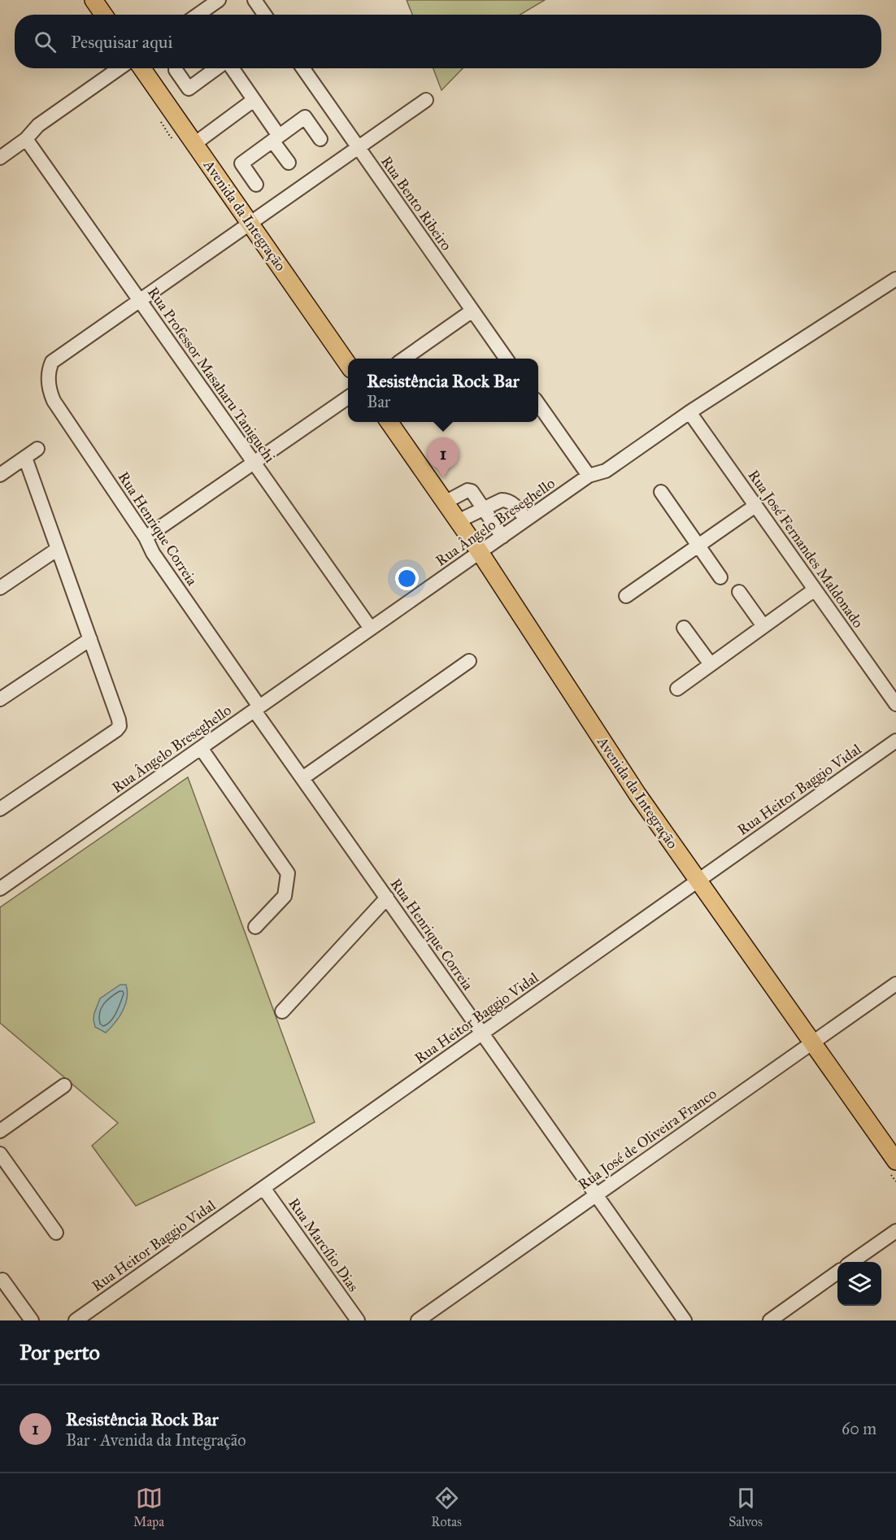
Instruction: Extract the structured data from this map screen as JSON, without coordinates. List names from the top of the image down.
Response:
{
  "streets": {
    "main road": ["Avenida da Integração"],
    "street": [
      "Rua Bento Ribeiro",
      "Rua Professor Masaharu Taniguchi",
      "Rua Ângelo Breseghello",
      "Rua Henrique Correia",
      "Rua José Fernandes Maldonado",
      "Rua Heitor Baggio Vidal",
      "Rua José de Oliveira Franco",
      "Rua Marcílio Dias"
    ]
  },
  "crossings": [
    ["Avenida da Integração", "Rua Ângelo Breseghello"],
    ["Avenida da Integração", "Rua Heitor Baggio Vidal"],
    ["Avenida da Integração", "Rua José de Oliveira Franco"],
    ["Rua Professor Masaharu Taniguchi", "Rua Ângelo Breseghello"],
    ["Rua Professor Masaharu Taniguchi", "Rua Henrique Correia"],
    ["Rua Ângelo Breseghello", "Rua Henrique Correia"],
    ["Rua Ângelo Breseghello", "Rua José Fernandes Maldonado"],
    ["Rua Henrique Correia", "Rua Heitor Baggio Vidal"],
    ["Rua Henrique Correia", "Rua José de Oliveira Franco"],
    ["Rua Heitor Baggio Vidal", "Rua Marcílio Dias"]
  ],
  "page": {
    "search": "Pesquisar aqui",
    "popup": ["Resistência Rock Bar", "Bar"],
    "pins": "1",
    "heading": "Por perto",
    "list": [
      {
        "mark": "1",
        "name": "Resistência Rock Bar",
        "note": "Bar · Avenida da Integração",
        "value": "60 m"
      }
    ],
    "nav": ["Mapa", "Rotas", "Salvos"]
  }
}
